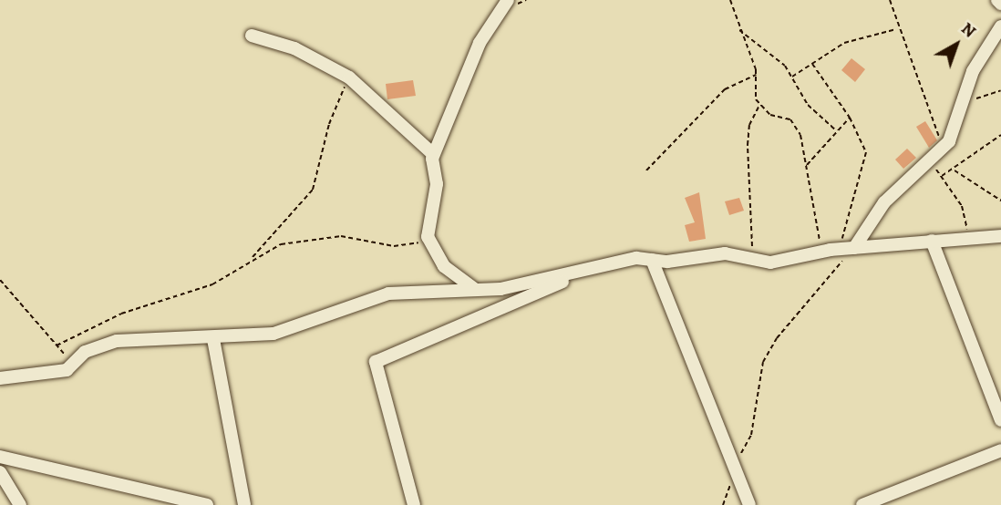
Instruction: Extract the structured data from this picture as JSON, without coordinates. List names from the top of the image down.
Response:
{
  "north": "top right"
}
